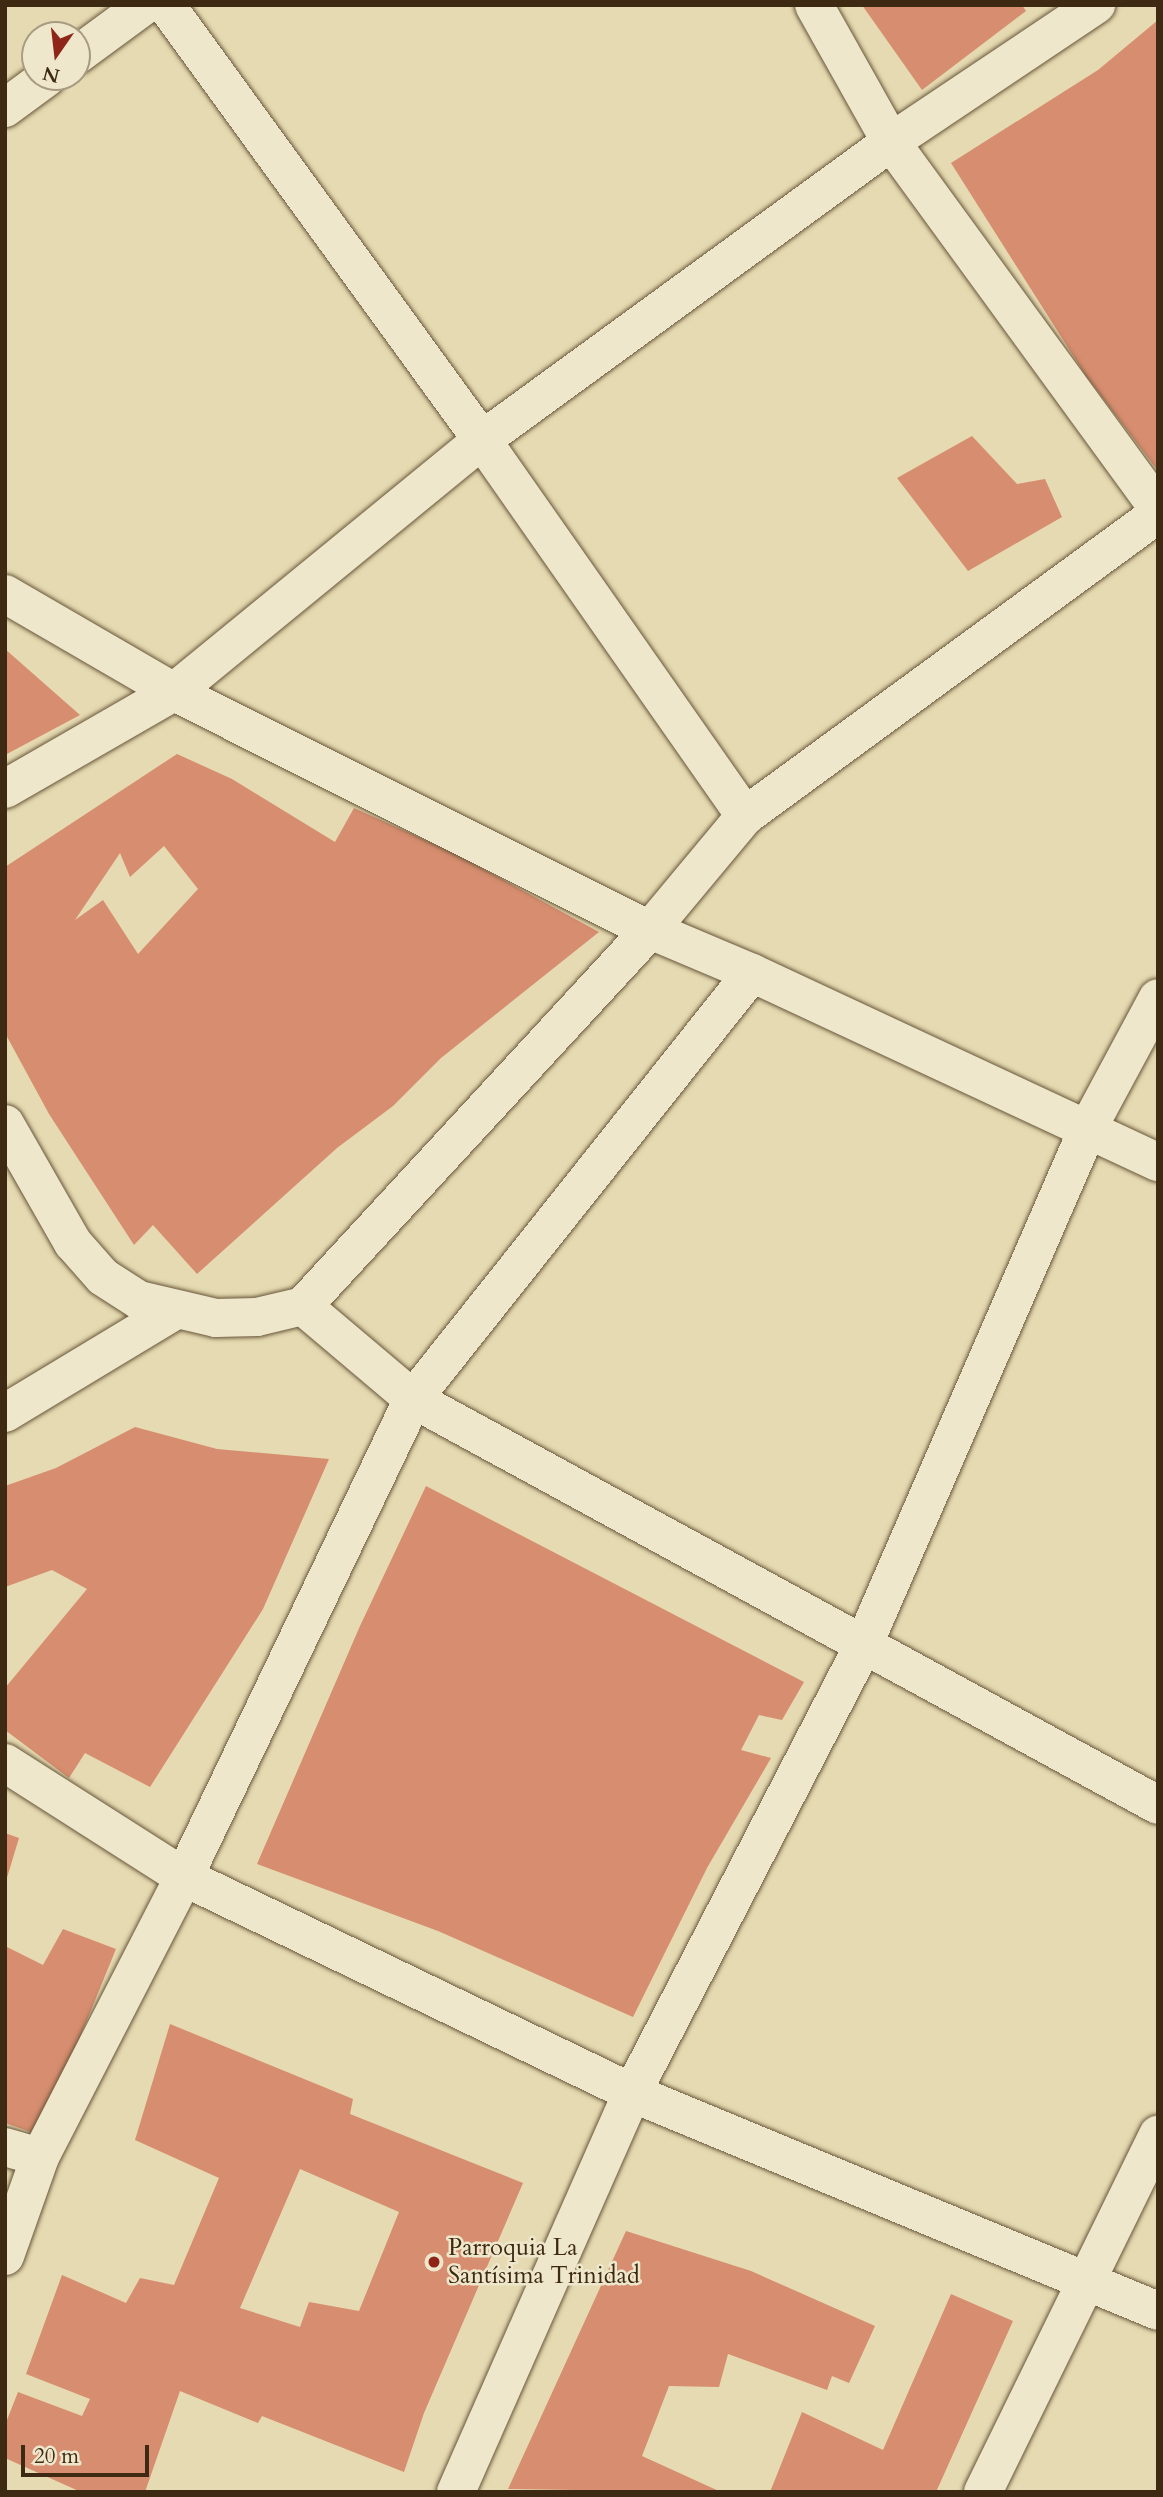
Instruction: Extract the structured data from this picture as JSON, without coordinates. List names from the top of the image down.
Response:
{
  "places": ["Parroquia La Santísima Trinidad"],
  "scale_bar": "20 m",
  "north": "bottom"
}
